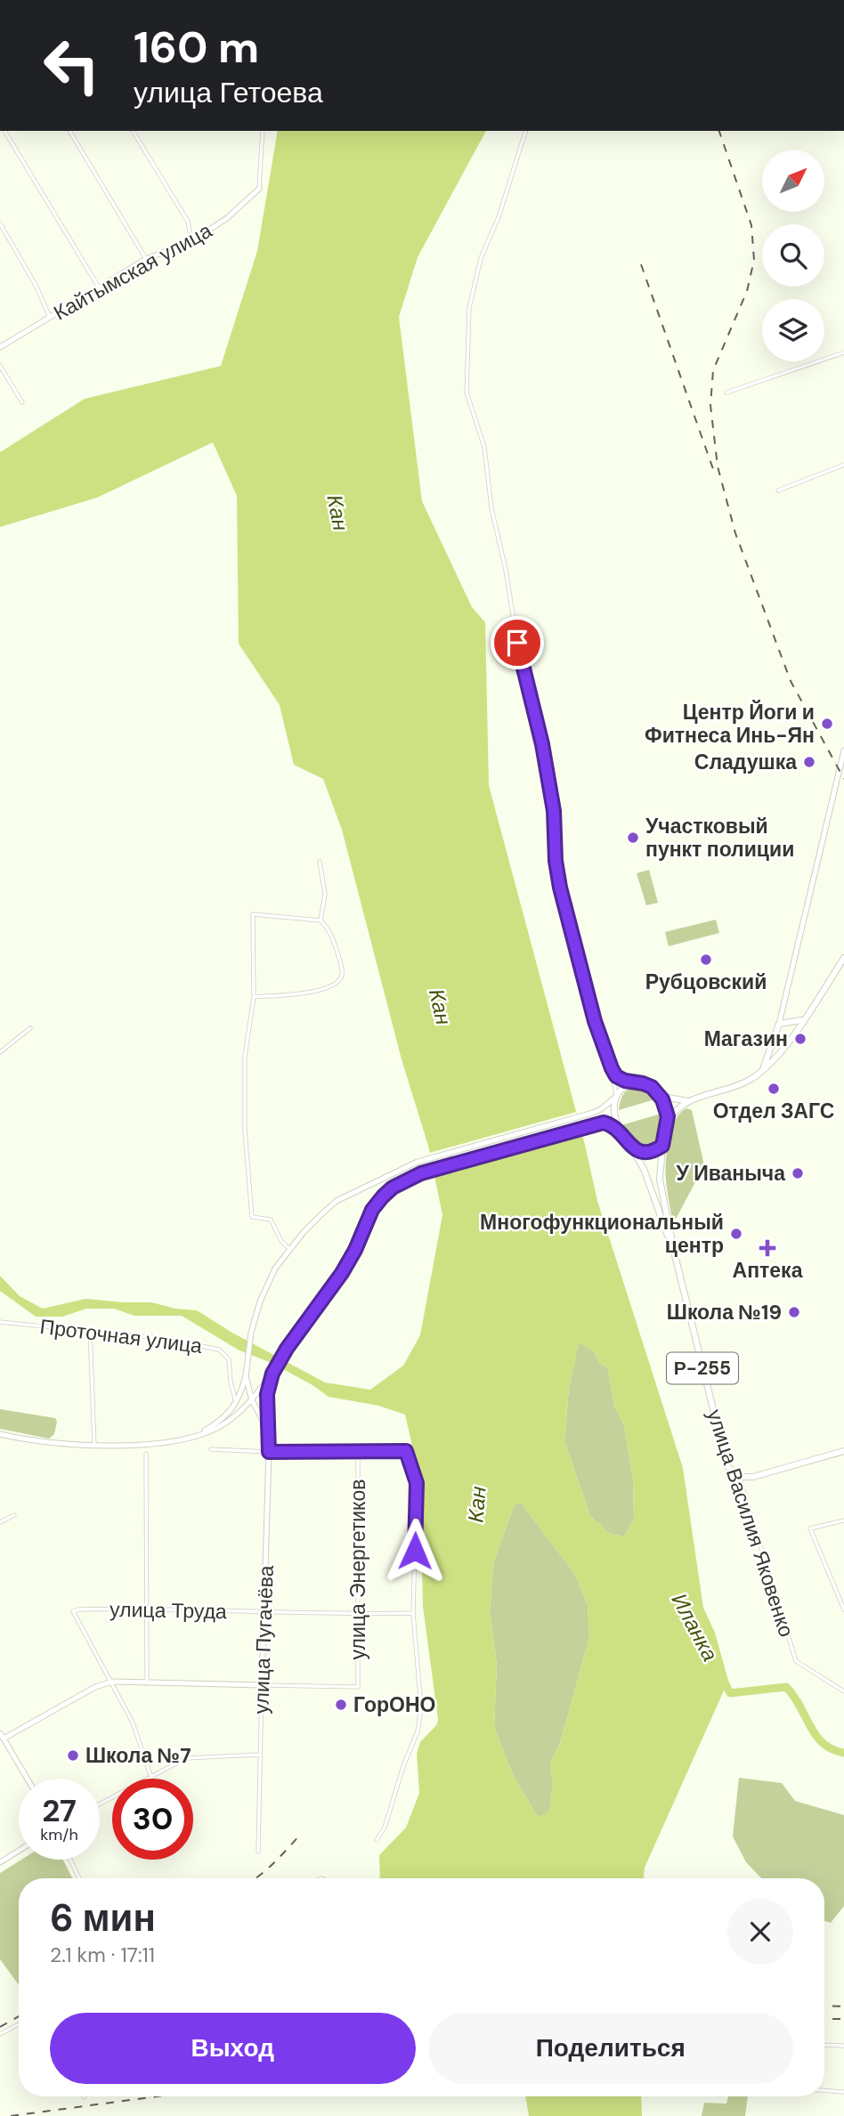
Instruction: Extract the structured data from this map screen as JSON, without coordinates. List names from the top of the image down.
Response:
{
  "streets": {
    "main road": [
      "Кайтымская улица",
      "Р-255",
      "улица Василия Яковенко",
      "улица Пугачёва"
    ],
    "street": ["Проточная улица", "улица Энергетиков", "улица Труда"]
  },
  "crossings": [
    ["Р-255", "улица Василия Яковенко"],
    ["Р-255", "улица Пугачёва"],
    ["улица Энергетиков", "улица Труда"],
    ["улица Энергетиков", "улица Пугачёва"],
    ["улица Труда", "улица Пугачёва"]
  ],
  "water": ["Кан", "Иланка"],
  "places": {
    "other": [
      "Центр Йоги и Фитнеса Инь-Ян",
      "Сладушка",
      "Участковый пункт полиции",
      "Рубцовский",
      "Магазин",
      "Отдел ЗАГС",
      "У Иваныча",
      "Многофункциональный центр",
      "Школа №19",
      "ГорОНО",
      "Школа №7"
    ],
    "health": ["Аптека"]
  },
  "north": "top right",
  "page": {
    "turn": ["160 m", "улица Гетоева"],
    "speed": "27 km/h",
    "limit": "30",
    "heading": ["6 мин", "2.1 km · 17:11"],
    "buttons": ["Выход", "Поделиться"]
  }
}
